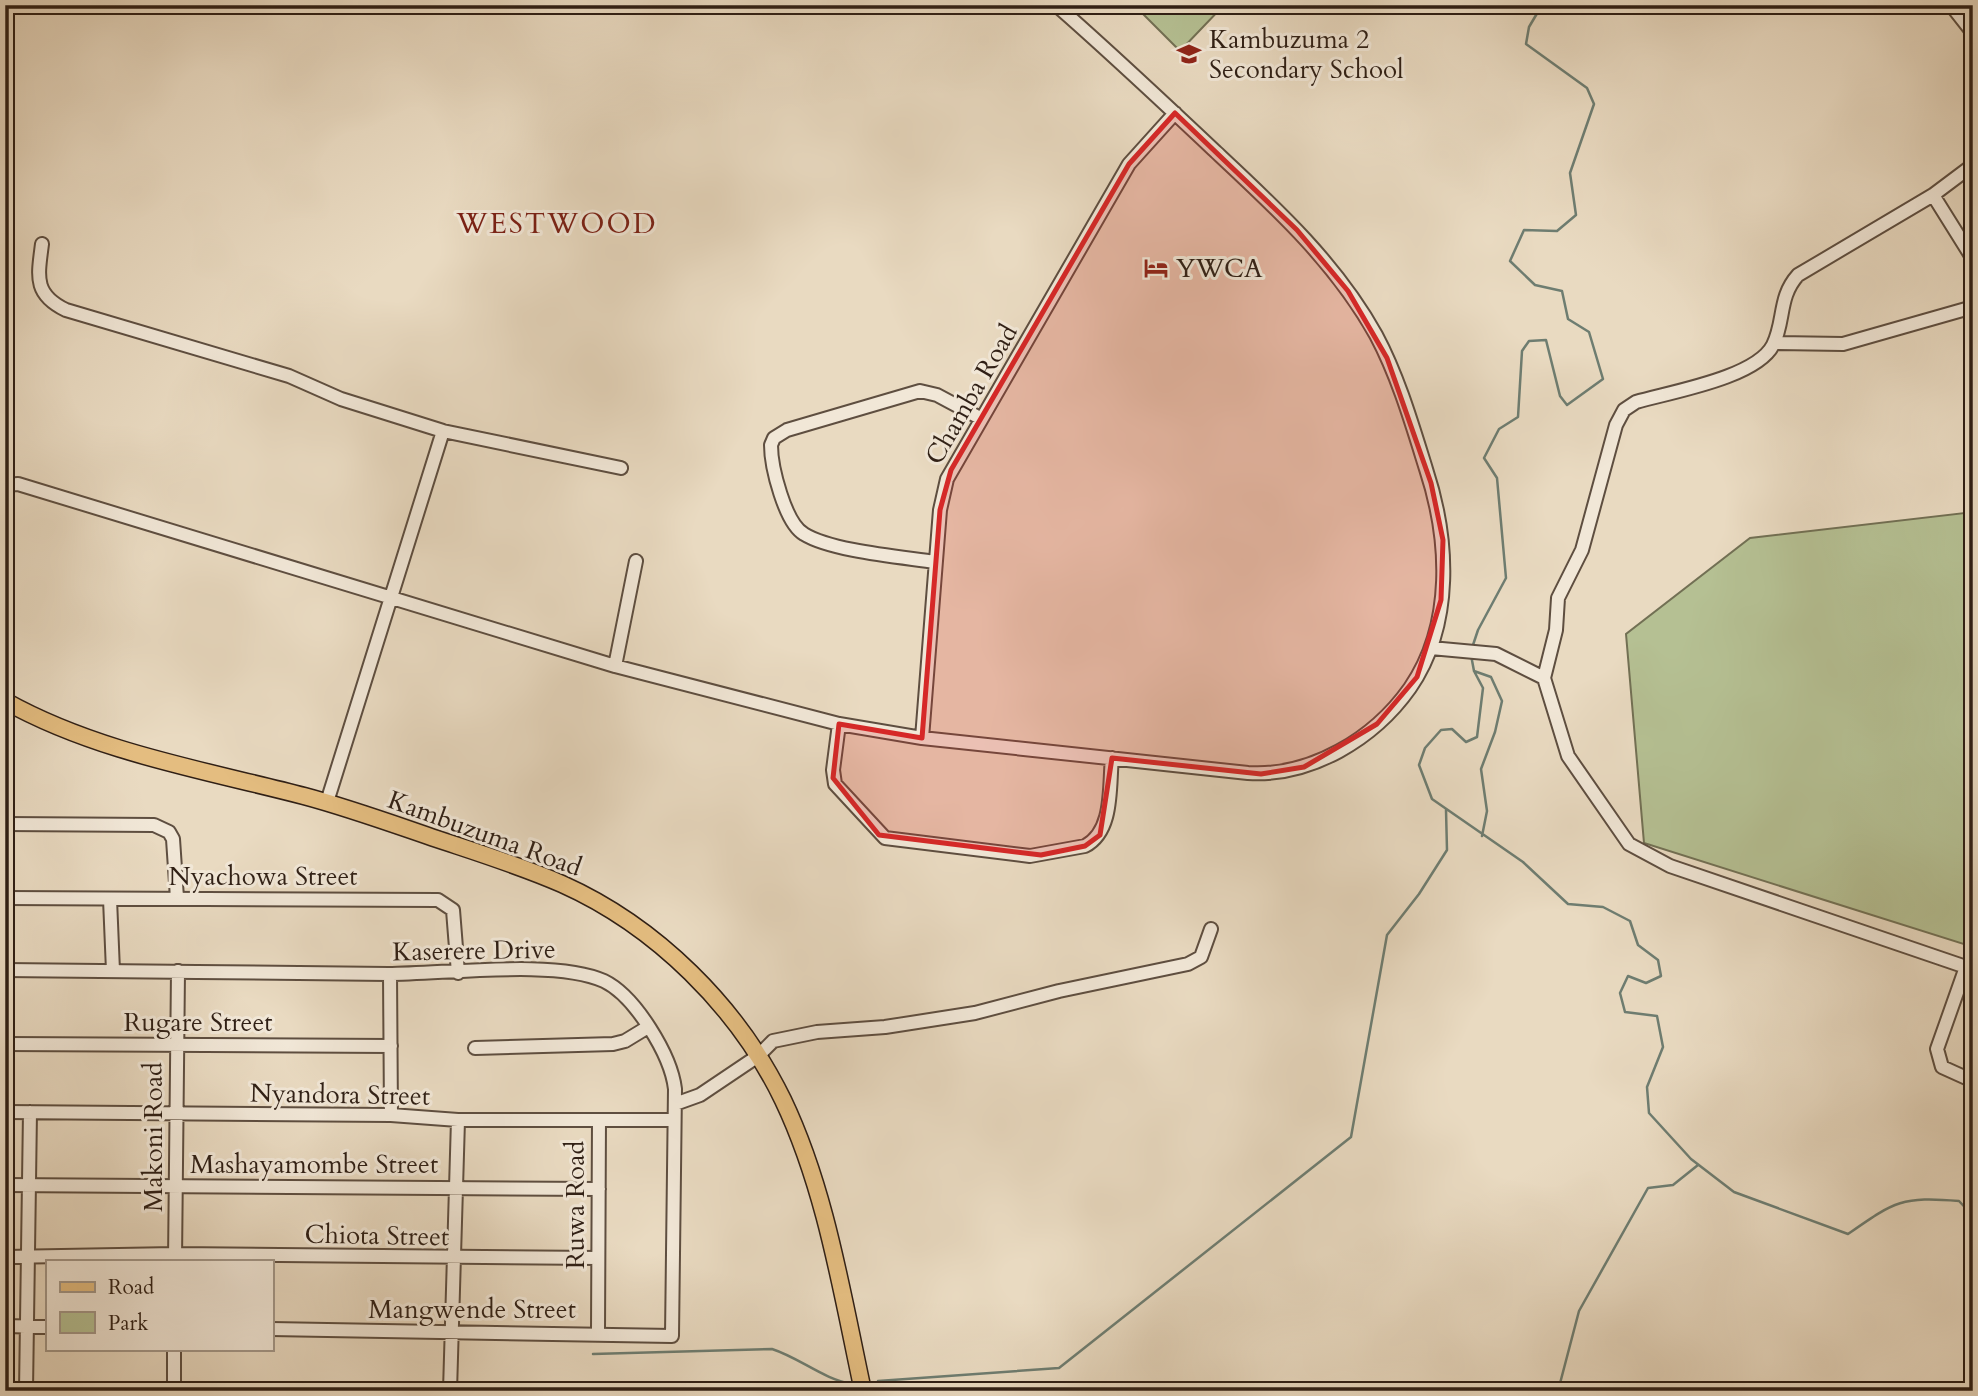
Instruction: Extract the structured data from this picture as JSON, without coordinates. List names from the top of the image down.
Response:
{
  "streets": {
    "main road": ["Kambuzuma Road"],
    "street": [
      "Chamba Road",
      "Nyachowa Street",
      "Kaserere Drive",
      "Rugare Street",
      "Nyandora Street",
      "Makoni Road",
      "Mashayamombe Street",
      "Ruwa Road",
      "Chiota Street",
      "Mangwende Street"
    ]
  },
  "crossings": [
    ["Nyachowa Street", "Kaserere Drive"],
    ["Kaserere Drive", "Nyandora Street"],
    ["Kaserere Drive", "Makoni Road"],
    ["Kaserere Drive", "Mangwende Street"],
    ["Rugare Street", "Makoni Road"],
    ["Nyandora Street", "Makoni Road"],
    ["Nyandora Street", "Ruwa Road"],
    ["Makoni Road", "Mashayamombe Street"],
    ["Makoni Road", "Chiota Street"],
    ["Mashayamombe Street", "Ruwa Road"],
    ["Ruwa Road", "Chiota Street"],
    ["Ruwa Road", "Mangwende Street"]
  ],
  "districts": ["WESTWOOD"],
  "places": {
    "school or university": ["Kambuzuma 2 Secondary School"],
    "hotel": ["YWCA"]
  },
  "legend": ["Road", "Park"]
}
